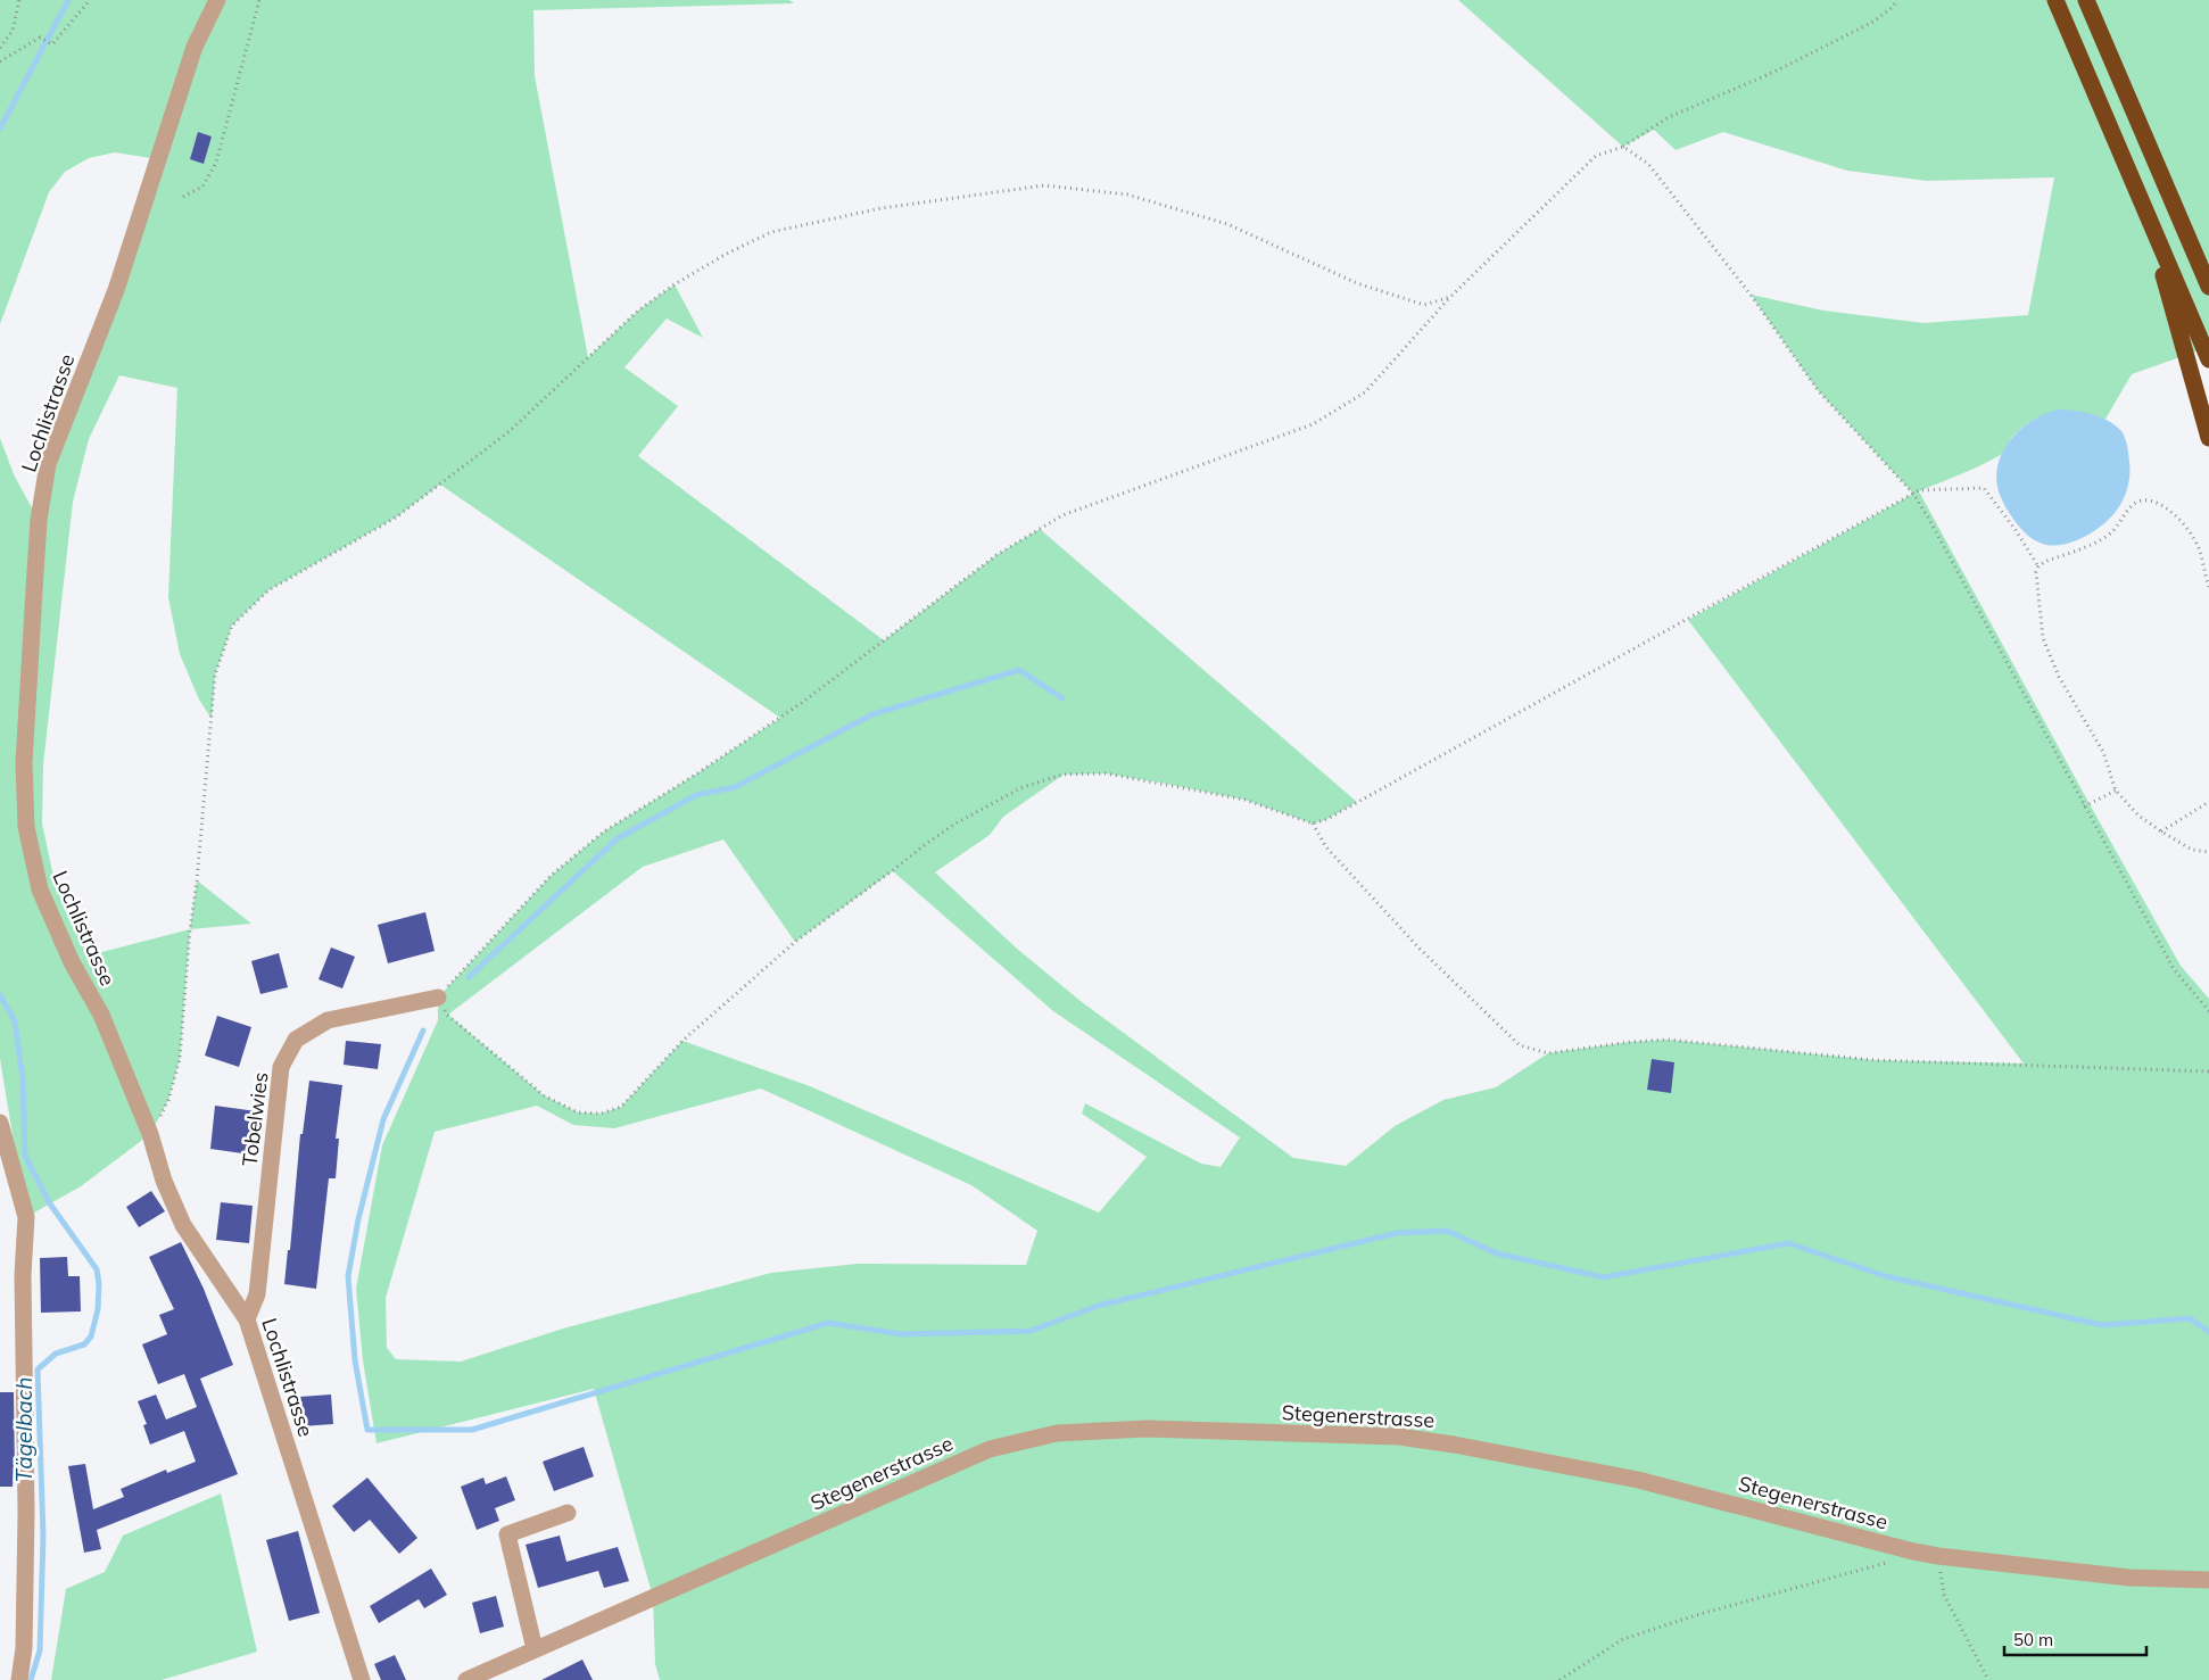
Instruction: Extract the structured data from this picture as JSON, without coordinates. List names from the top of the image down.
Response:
{
  "streets": {
    "street": ["Lochlistrasse", "Tobelwies", "Stegenerstrasse"]
  },
  "crossings": [
    ["Lochlistrasse", "Tobelwies"]
  ],
  "water": ["Tägelbach"],
  "scale_bar": "50 m"
}
